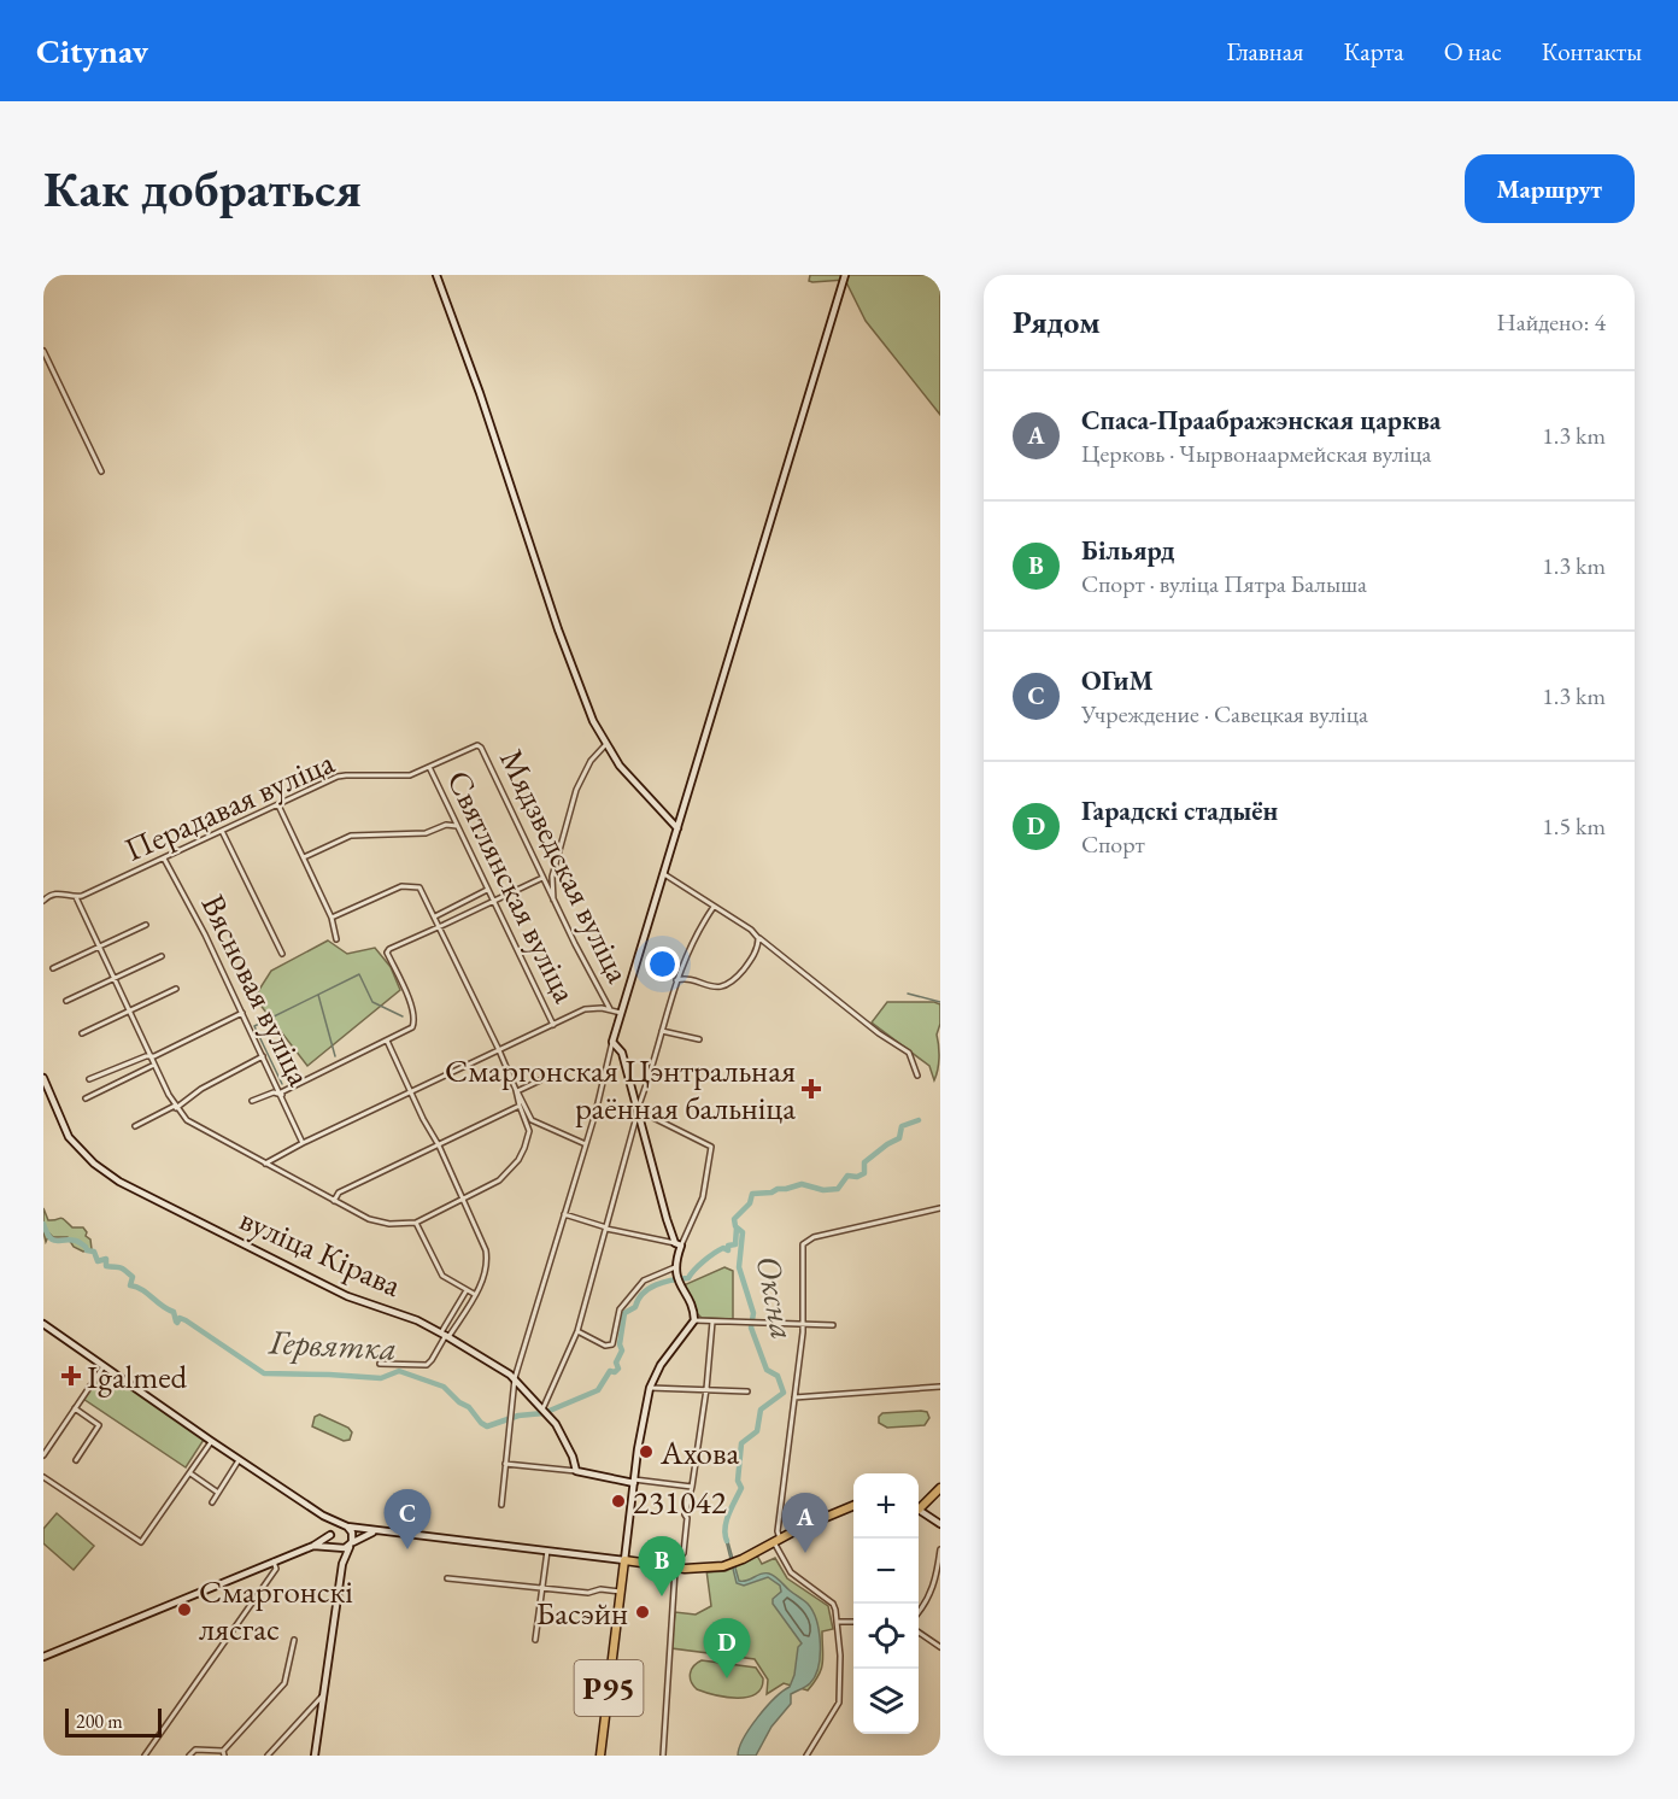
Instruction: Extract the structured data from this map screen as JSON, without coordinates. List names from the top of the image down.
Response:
{
  "streets": {
    "main road": ["Р95"],
    "street": [
      "Перадавая вуліца",
      "Мядзведская вуліца",
      "Святлянская вуліца",
      "Вясновая вуліца",
      "вуліца Кірава"
    ]
  },
  "crossings": [
    ["Перадавая вуліца", "Мядзведская вуліца"],
    ["Перадавая вуліца", "Святлянская вуліца"],
    ["Перадавая вуліца", "Вясновая вуліца"]
  ],
  "water": ["Оксна", "Гервятка"],
  "places": {
    "health": ["Смаргонская Цэнтральная раённая бальніца", "Igalmed"],
    "other": [
      "Ахова",
      "231042",
      "Смаргонскі лясгас",
      "Басэйн"
    ]
  },
  "scale_bar": "200 m",
  "page": {
    "header": "Citynav",
    "nav": [
      "Главная",
      "Карта",
      "О нас",
      "Контакты"
    ],
    "buttons": "Маршрут",
    "title": "Как добраться",
    "heading": ["Рядом", "Найдено: 4"],
    "list": [
      {
        "mark": "A",
        "name": "Спаса-Праабражэнская царква",
        "note": "Церковь · Чырвонаармейская вуліца",
        "value": "1.3 km"
      },
      {
        "mark": "B",
        "name": "Більярд",
        "note": "Спорт · вуліца Пятра Балыша",
        "value": "1.3 km"
      },
      {
        "mark": "C",
        "name": "ОГиМ",
        "note": "Учреждение · Савецкая вуліца",
        "value": "1.3 km"
      },
      {
        "mark": "D",
        "name": "Гарадскі стадыён",
        "note": "Спорт",
        "value": "1.5 km"
      }
    ],
    "map_buttons": ["+", "−"],
    "pins": [
      "C",
      "A",
      "B",
      "D"
    ],
    "scale": "200 m"
  }
}
